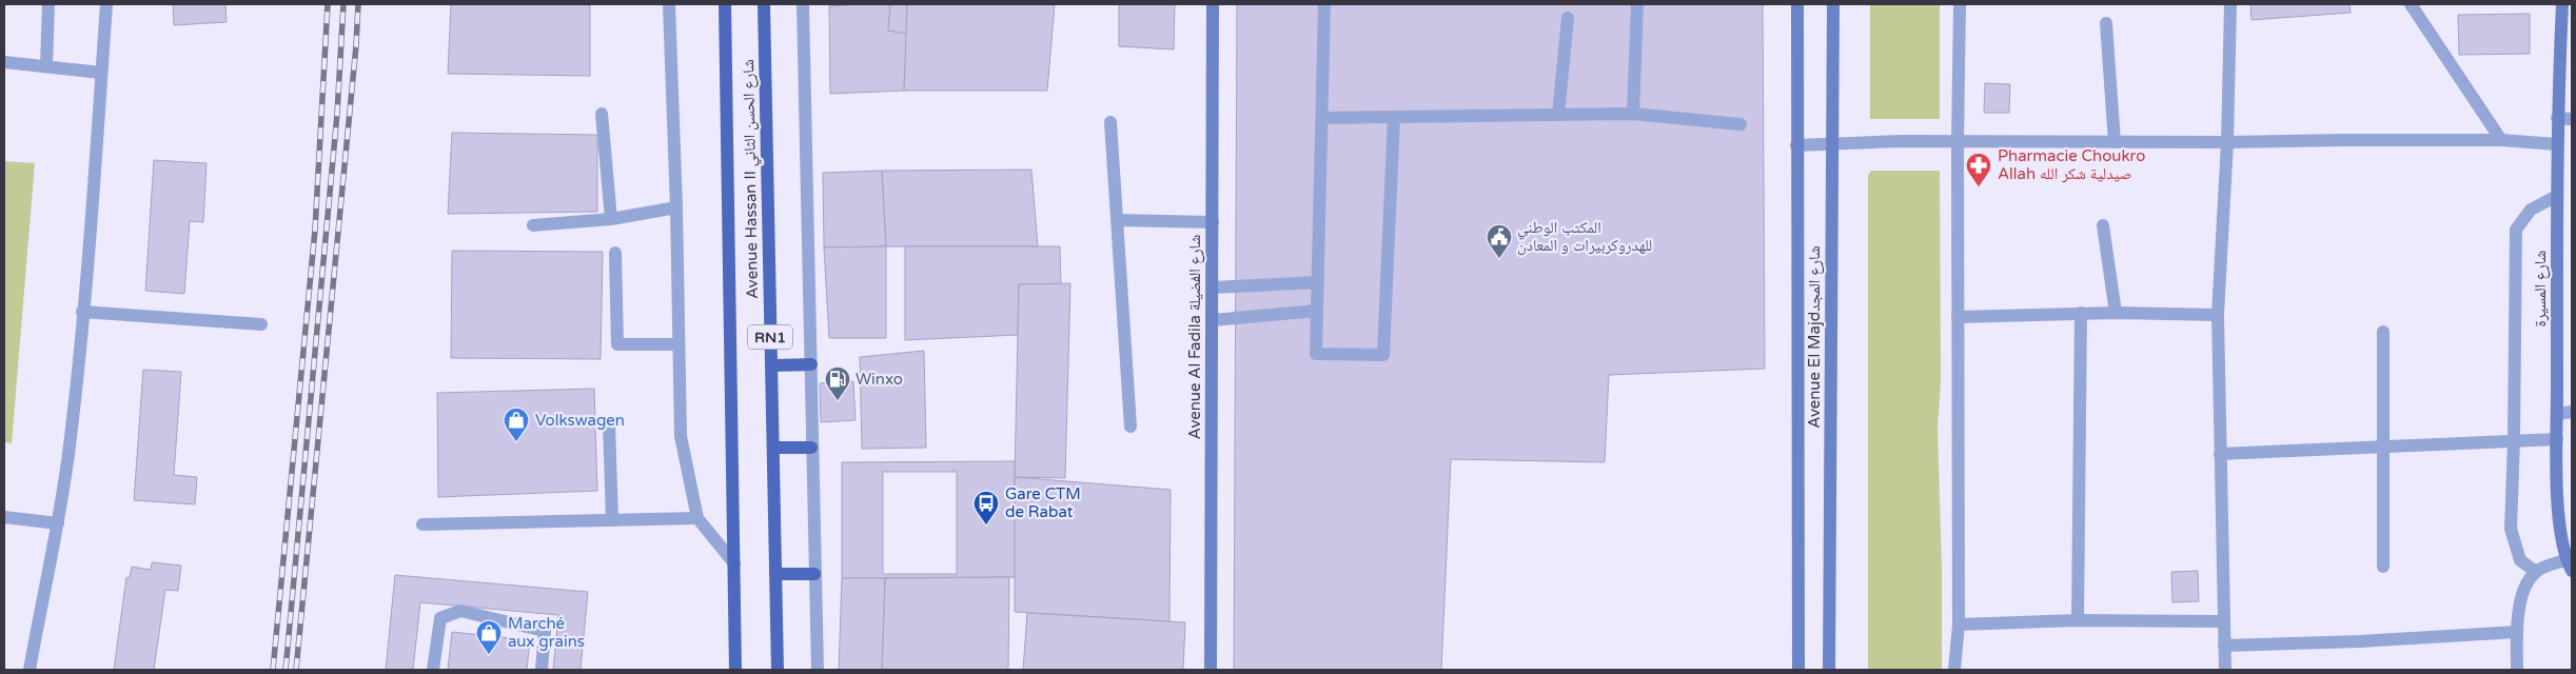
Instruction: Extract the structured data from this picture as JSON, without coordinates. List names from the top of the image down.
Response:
{
  "streets": {
    "main road": [
      "Avenue Hassan II شارع الحسن الثاني",
      "شارع المسيرة",
      "RN1",
      "Avenue Al Fadila شارع الفضيلة",
      "Avenue El Majdشارع المجد"
    ]
  },
  "places": {
    "pharmacy": ["Pharmacie Choukro Allah صيدلية شكر الله"],
    "public building": ["المكتب الوطني للهدروكربيرات و المعادن"],
    "fuel station": ["Winxo"],
    "shop": ["Volkswagen", "Marché aux grains"],
    "bus stop": ["Gare CTM de Rabat"]
  }
}
